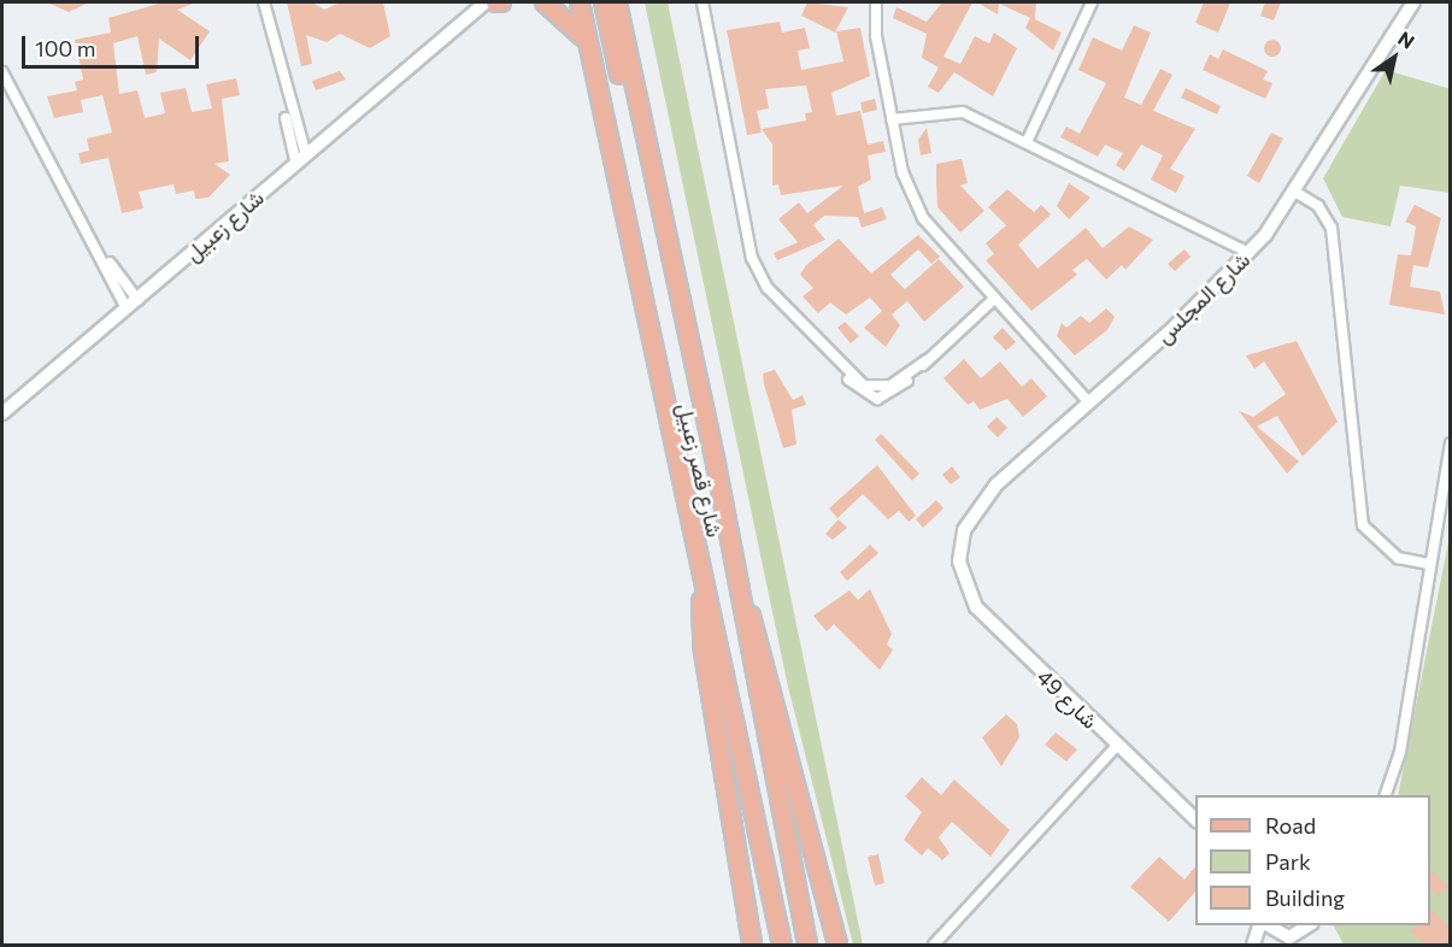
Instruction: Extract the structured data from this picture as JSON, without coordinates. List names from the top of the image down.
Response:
{
  "streets": {
    "main road": ["شارع قصر زعبيل"],
    "street": ["شارع زعبيل", "شارع المجلس", "شارع 49"]
  },
  "crossings": [
    ["شارع المجلس", "شارع 49"]
  ],
  "legend": ["Road", "Park", "Building"],
  "scale_bar": "100 m",
  "north": "top right"
}
